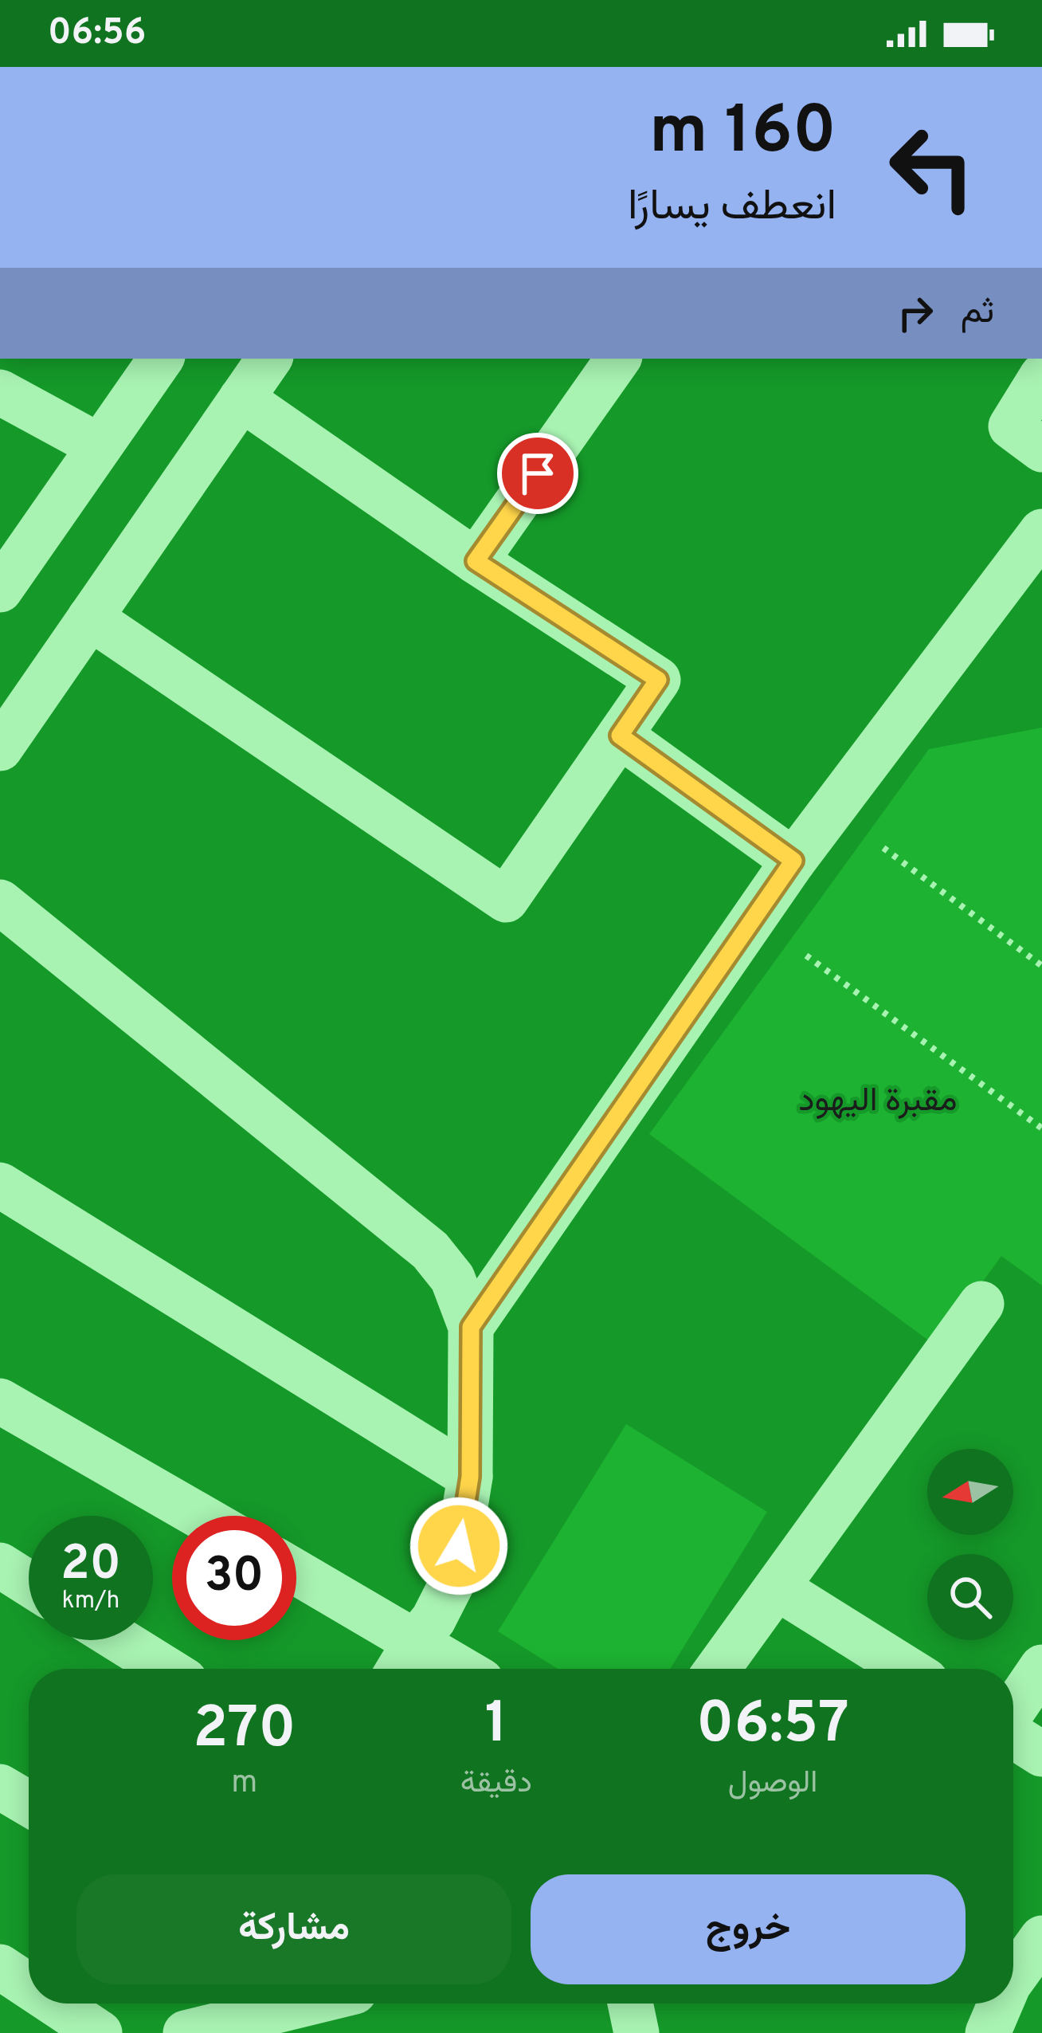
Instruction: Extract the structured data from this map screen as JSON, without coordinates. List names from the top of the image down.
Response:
{
  "parks": ["مقبرة اليهود"],
  "north": "left",
  "page": {
    "status": "06:56",
    "turn": ["160 m", "انعطف يسارًا"],
    "then": "ثم",
    "speed": "20 km/h",
    "limit": "30",
    "eta": [
      "06:57",
      "الوصول",
      "1",
      "دقيقة",
      "270",
      "m"
    ],
    "buttons": ["خروج", "مشاركة"]
  }
}
